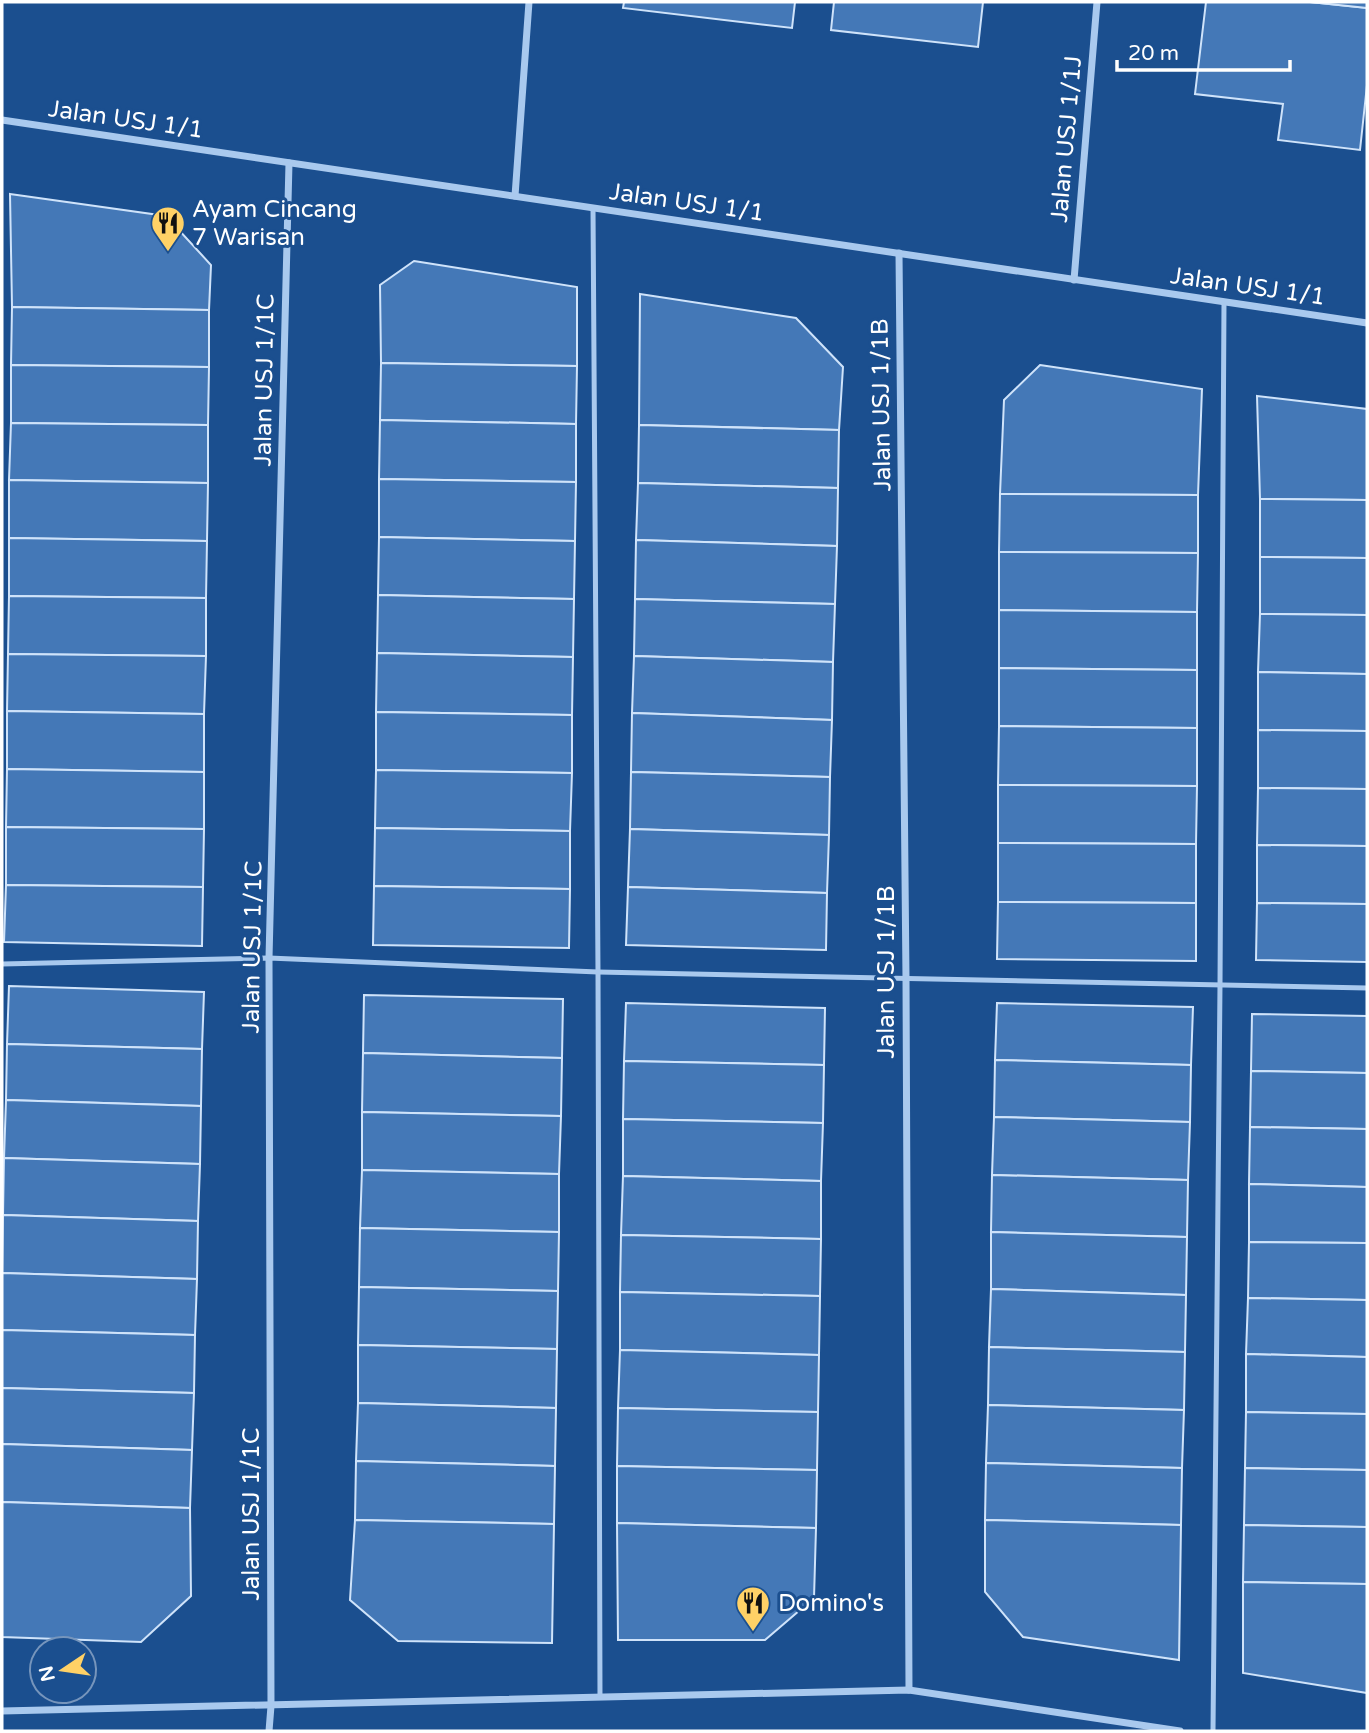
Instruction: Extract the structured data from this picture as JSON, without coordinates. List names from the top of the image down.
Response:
{
  "streets": {
    "street": [
      "Jalan USJ 1/1",
      "Jalan USJ 1/1J",
      "Jalan USJ 1/1C",
      "Jalan USJ 1/1B"
    ]
  },
  "crossings": [
    ["Jalan USJ 1/1", "Jalan USJ 1/1J"],
    ["Jalan USJ 1/1", "Jalan USJ 1/1C"],
    ["Jalan USJ 1/1", "Jalan USJ 1/1B"]
  ],
  "places": {
    "restaurant": ["Ayam Cincang 7 Warisan", "Domino's"]
  },
  "scale_bar": "20 m",
  "north": "left"
}
